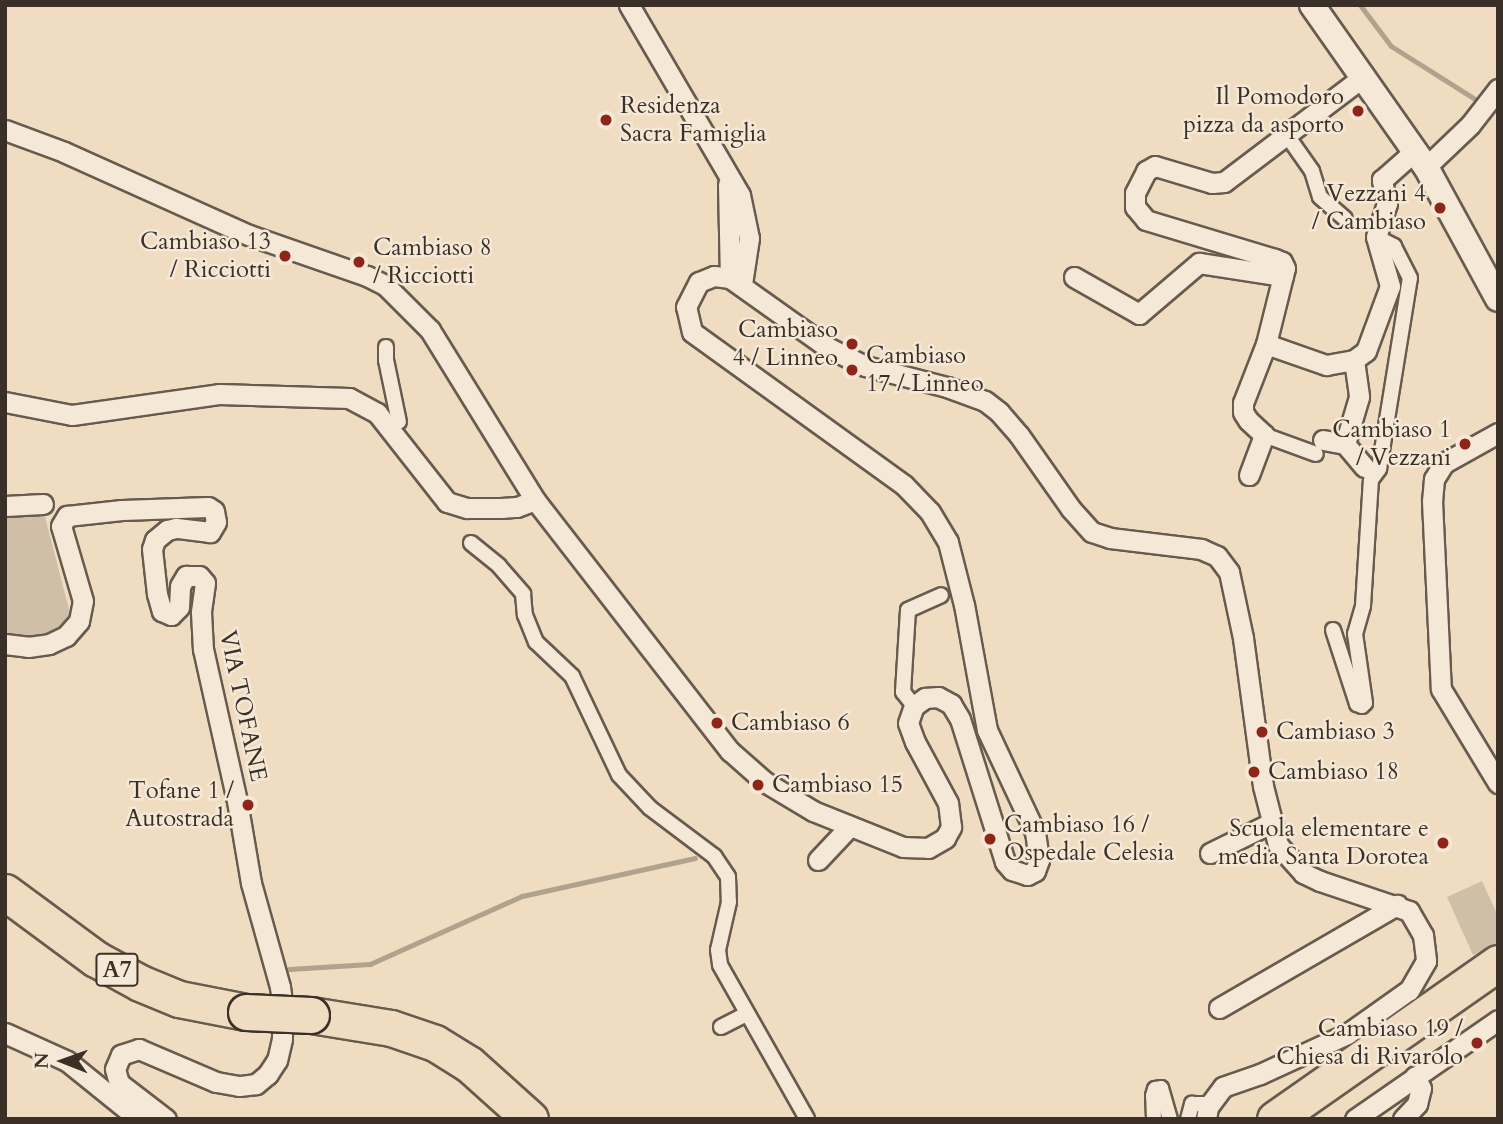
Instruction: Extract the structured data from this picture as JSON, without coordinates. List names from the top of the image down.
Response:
{
  "streets": {
    "highway": ["A7"],
    "street": ["VIA TOFANE"]
  },
  "places": [
    "Il Pomodoro pizza da asporto",
    "Residenza Sacra Famiglia",
    "Vezzani 4 / Cambiaso",
    "Cambiaso 13 / Ricciotti",
    "Cambiaso 8 / Ricciotti",
    "Cambiaso 4 / Linneo",
    "Cambiaso 17 / Linneo",
    "Cambiaso 1 / Vezzani",
    "Cambiaso 6",
    "Cambiaso 3",
    "Cambiaso 18",
    "Cambiaso 15",
    "Tofane 1 / Autostrada",
    "Cambiaso 16 / Ospedale Celesia",
    "Scuola elementare e media Santa Dorotea",
    "Cambiaso 19 / Chiesa di Rivarolo"
  ],
  "north": "left"
}
